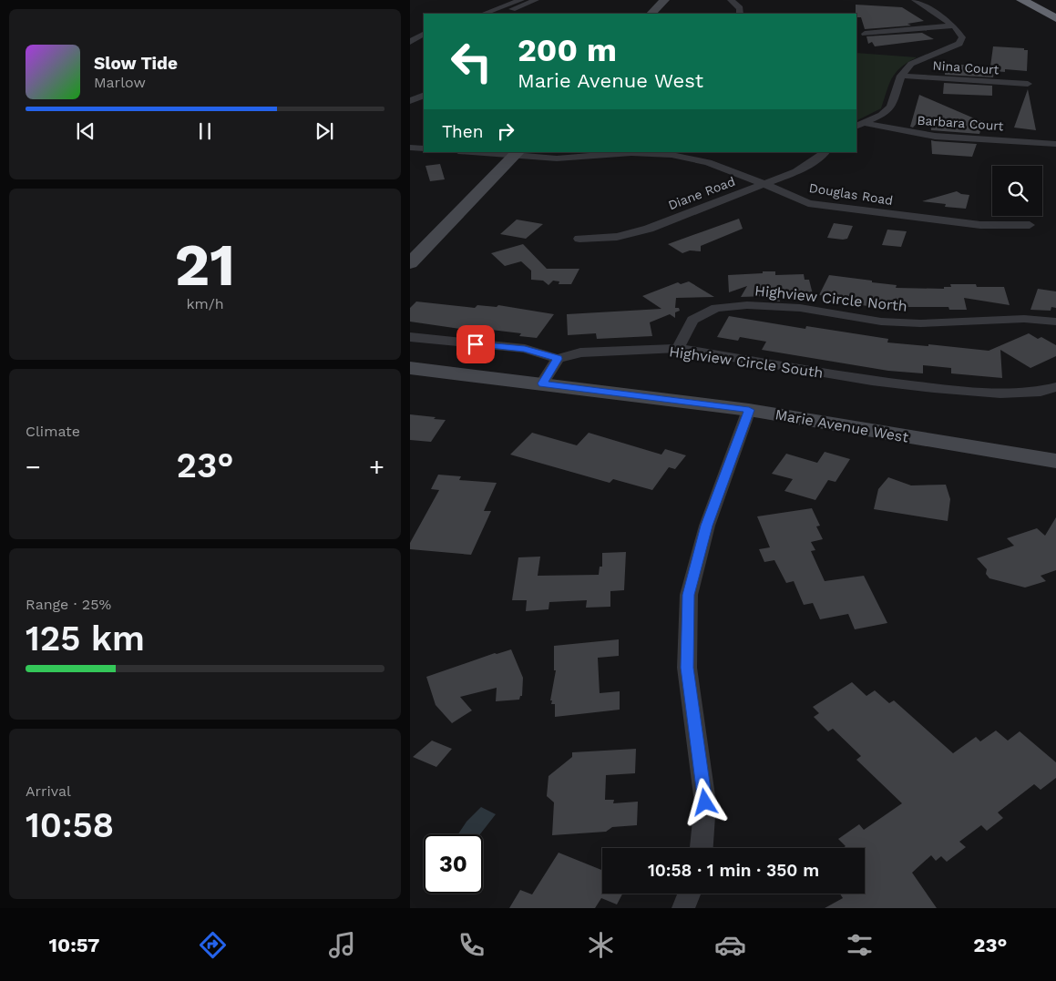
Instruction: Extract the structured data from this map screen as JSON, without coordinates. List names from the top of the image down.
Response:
{
  "streets": {
    "street": [
      "Nina Court",
      "Barbara Court",
      "Diane Road",
      "Douglas Road",
      "Highview Circle North",
      "Highview Circle South",
      "Marie Avenue West"
    ]
  },
  "crossings": [
    ["Diane Road", "Douglas Road"],
    ["Highview Circle North", "Highview Circle South"]
  ],
  "page": {
    "turn": ["200 m", "Marie Avenue West"],
    "song": ["Slow Tide", "Marlow"],
    "then": "Then",
    "tile": [
      ["21", "km/h"],
      "Climate",
      ["Range · 25%", "125 km"],
      ["Arrival", "10:58"]
    ],
    "heat": ["−", "23°", "+"],
    "limit": "30",
    "trip": "10:58 · 1 min · 350 m",
    "tabs": ["10:57", "23°"]
  }
}
